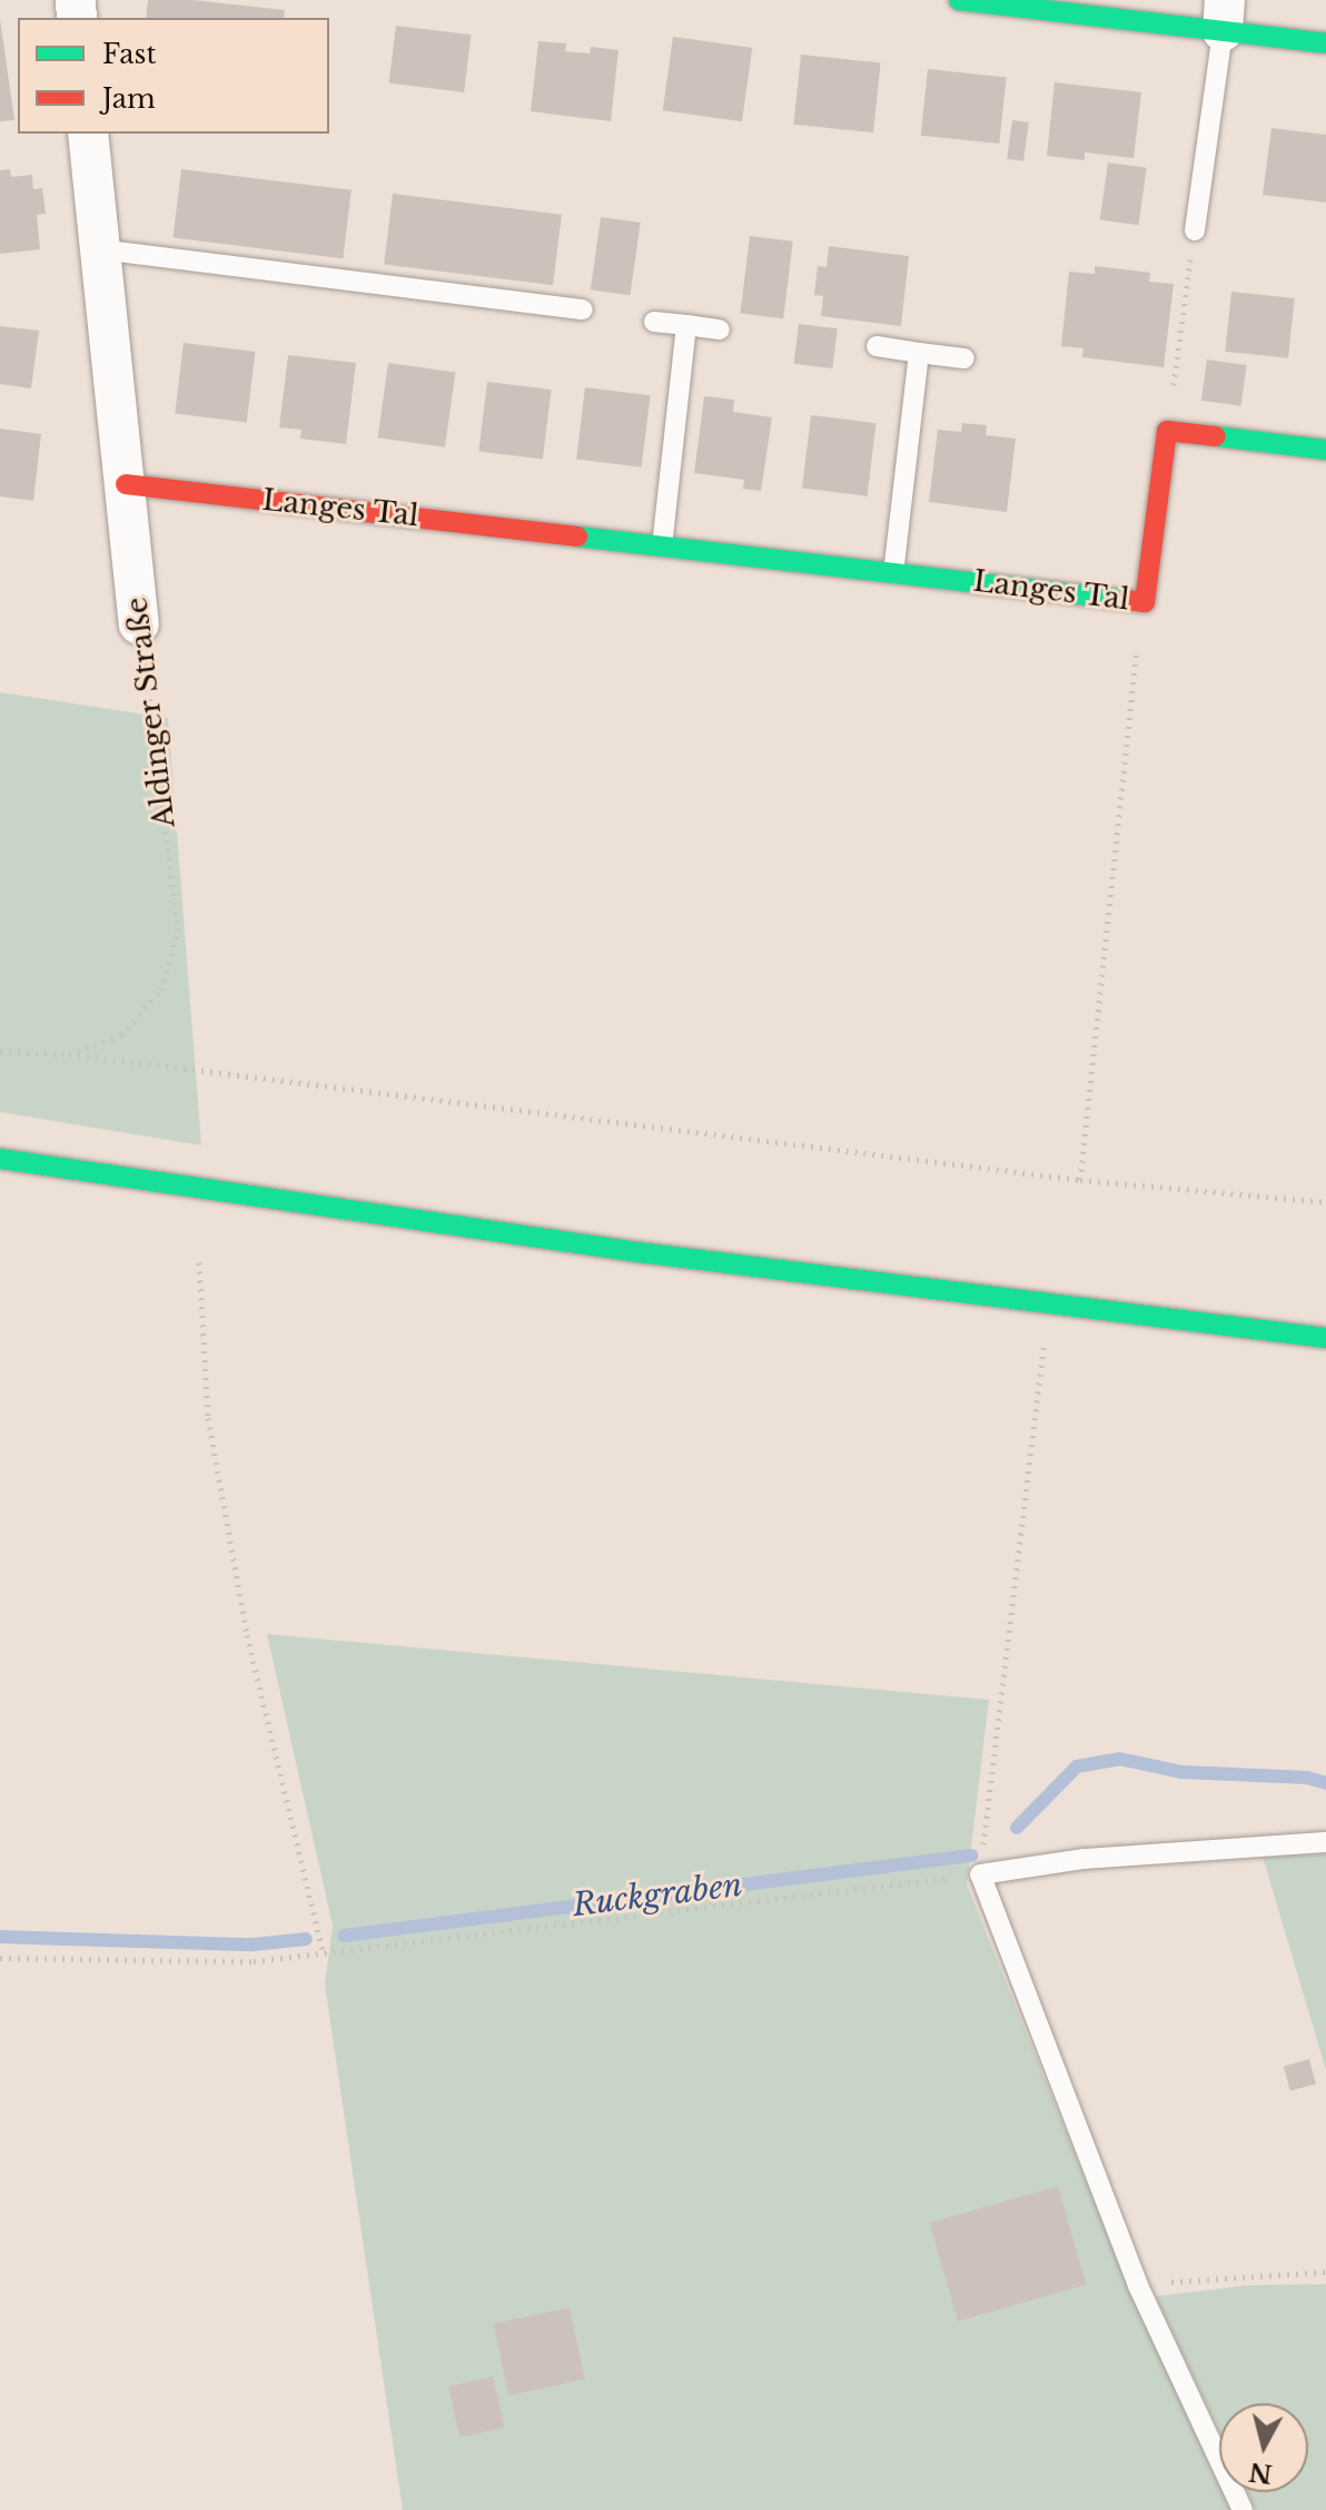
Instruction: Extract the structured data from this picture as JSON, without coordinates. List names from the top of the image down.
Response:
{
  "streets": {
    "street": ["Langes Tal", "Aldinger Straße"]
  },
  "crossings": [
    ["Langes Tal", "Aldinger Straße"]
  ],
  "water": ["Ruckgraben"],
  "legend": ["Fast", "Jam"],
  "north": "bottom"
}
